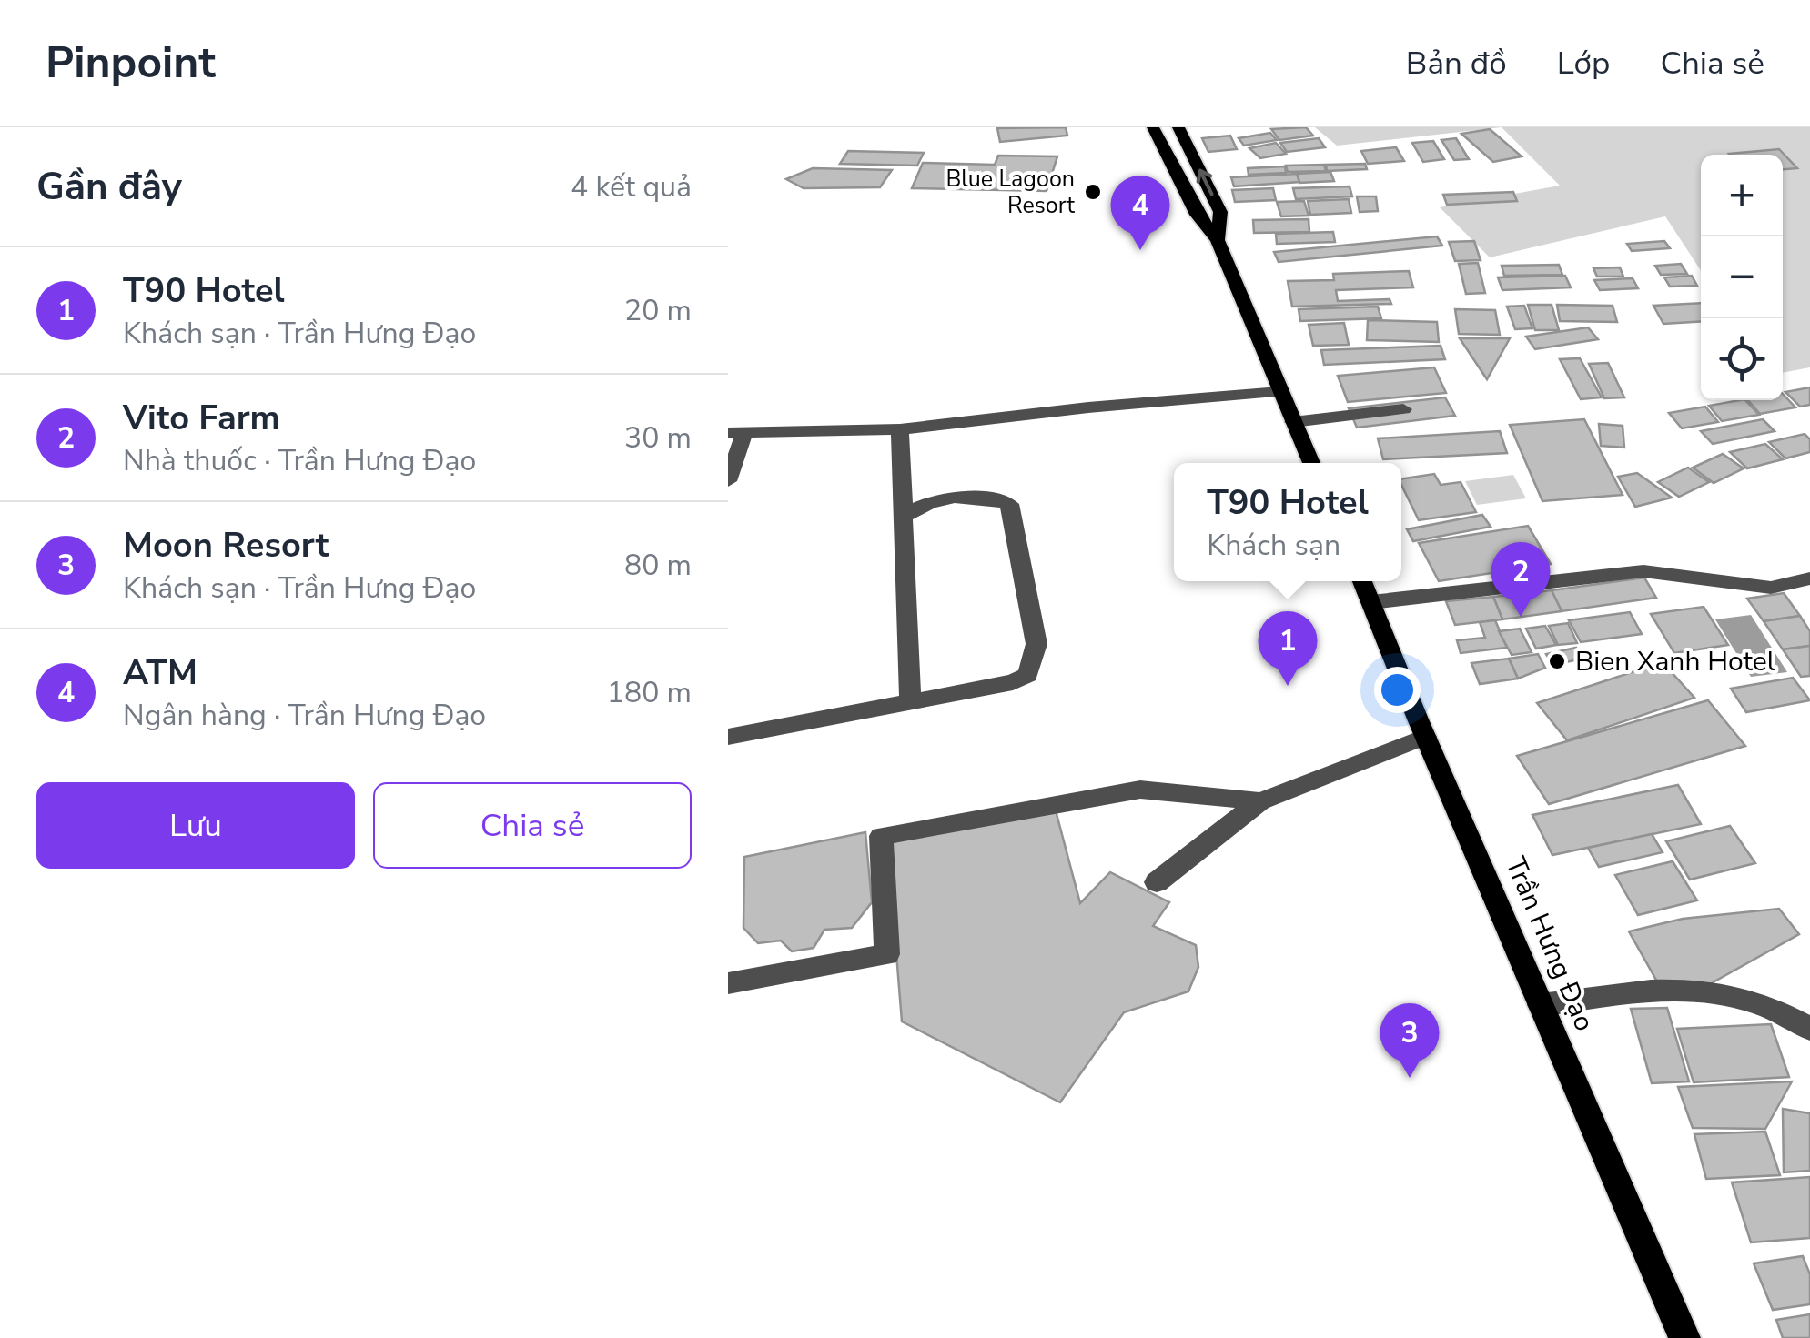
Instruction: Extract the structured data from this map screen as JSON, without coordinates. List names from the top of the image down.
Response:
{
  "streets": {
    "main road": ["Trần Hưng Đạo"]
  },
  "places": ["Blue Lagoon Resort", "Bien Xanh Hotel"],
  "page": {
    "header": "Pinpoint",
    "nav": ["Bản đồ", "Lớp", "Chia sẻ"],
    "heading": ["Gần đây", "4 kết quả"],
    "map_buttons": ["+", "−"],
    "pins": [
      "4",
      "2",
      "1",
      "3"
    ],
    "list": [
      {
        "mark": "1",
        "name": "T90 Hotel",
        "note": "Khách sạn · Trần Hưng Đạo",
        "value": "20 m"
      },
      {
        "mark": "2",
        "name": "Vito Farm",
        "note": "Nhà thuốc · Trần Hưng Đạo",
        "value": "30 m"
      },
      {
        "mark": "3",
        "name": "Moon Resort",
        "note": "Khách sạn · Trần Hưng Đạo",
        "value": "80 m"
      },
      {
        "mark": "4",
        "name": "ATM",
        "note": "Ngân hàng · Trần Hưng Đạo",
        "value": "180 m"
      }
    ],
    "popup": ["T90 Hotel", "Khách sạn"],
    "buttons": ["Lưu", "Chia sẻ"]
  }
}
